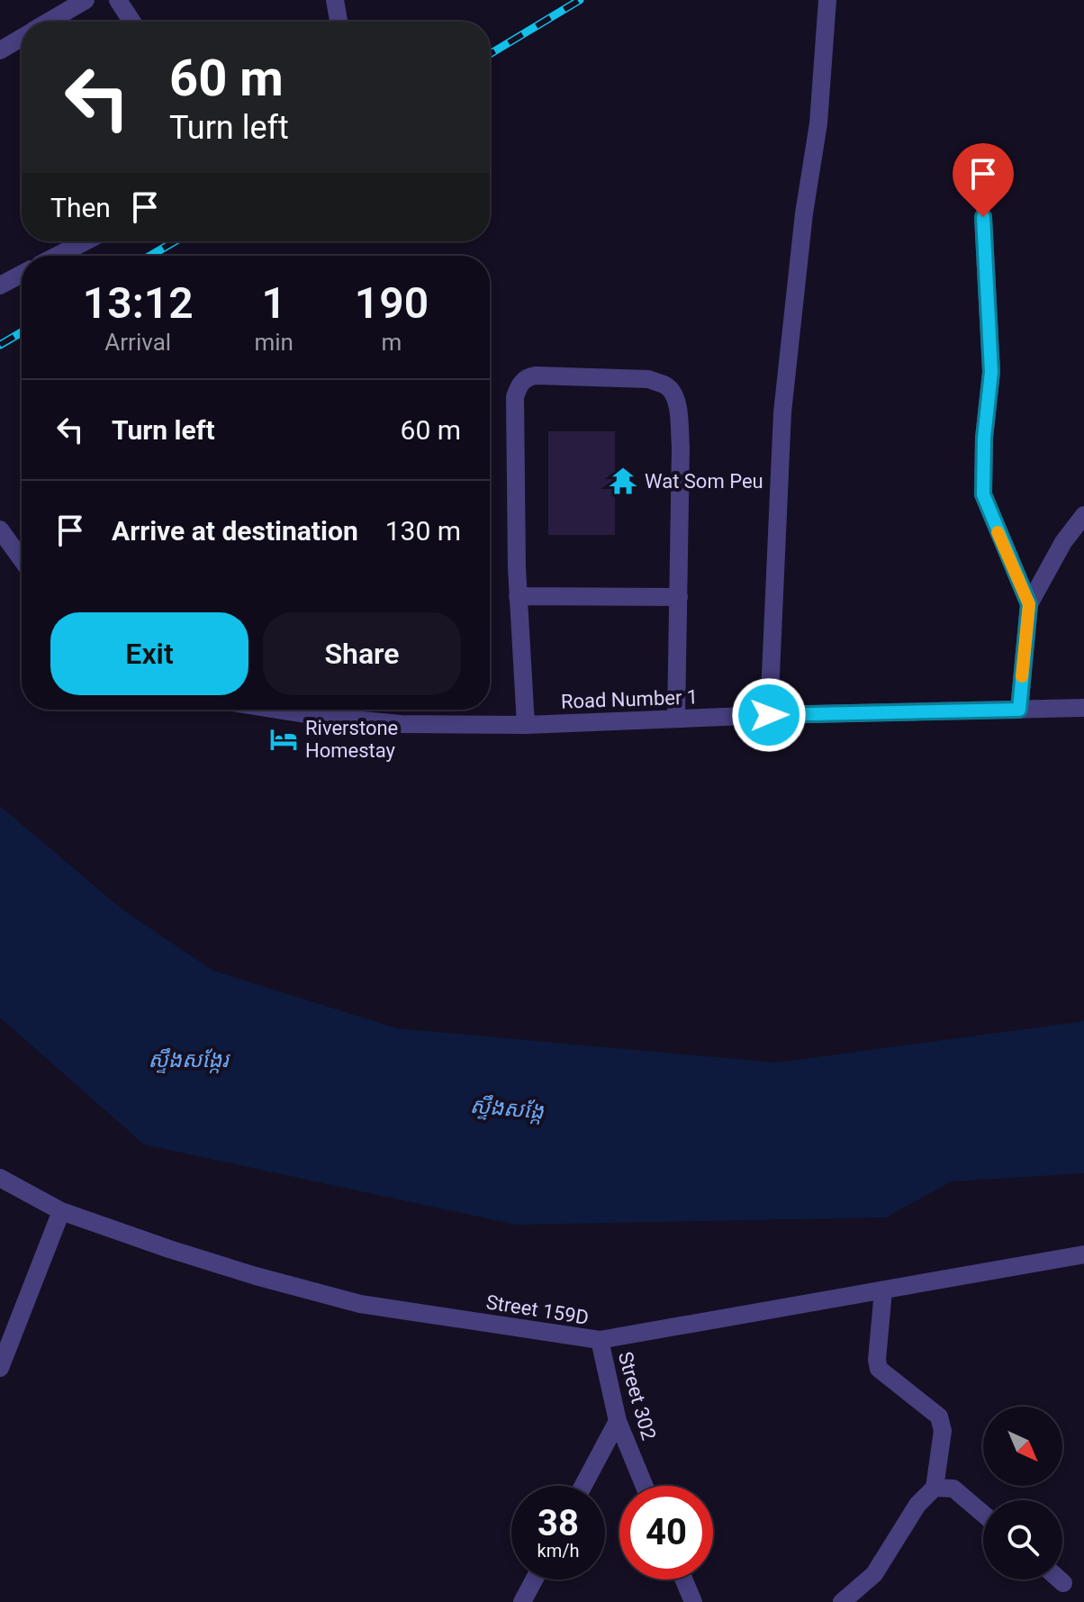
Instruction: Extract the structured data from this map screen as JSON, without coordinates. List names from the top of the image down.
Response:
{
  "streets": {
    "street": ["Road Number 1", "Street 159D", "Street 302"]
  },
  "crossings": [
    ["Street 159D", "Street 302"]
  ],
  "water": ["ស្ទឹងសង្កែរ", "ស្ទឹងសង្កែ"],
  "places": {
    "temple": ["Wat Som Peu"],
    "hotel": ["Riverstone Homestay"]
  },
  "north": "bottom right",
  "page": {
    "turn": ["60 m", "Turn left"],
    "then": "Then",
    "eta": [
      "13:12",
      "Arrival",
      "1",
      "min",
      "190",
      "m"
    ],
    "list": [
      {
        "name": "Turn left",
        "value": "60 m"
      },
      {
        "name": "Arrive at destination",
        "value": "130 m"
      }
    ],
    "buttons": ["Exit", "Share"],
    "speed": "38 km/h",
    "limit": "40"
  }
}
